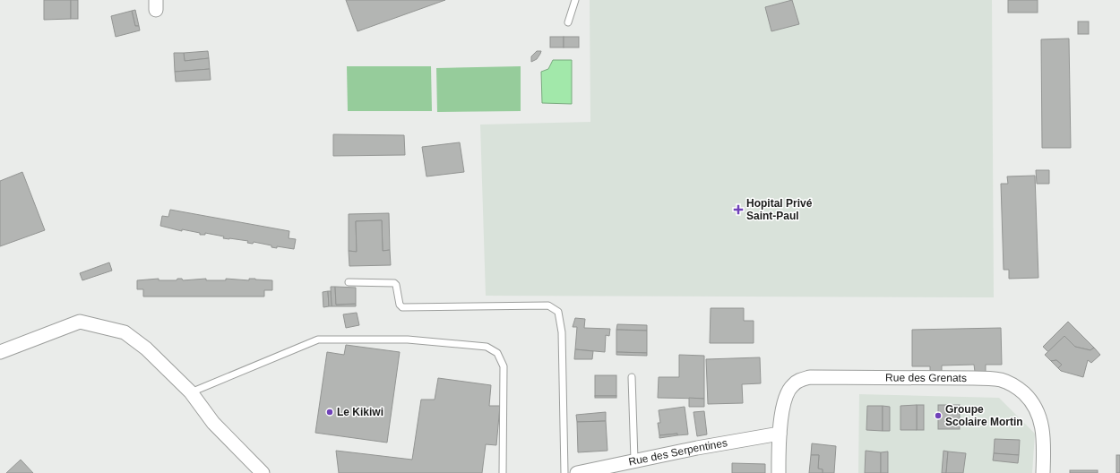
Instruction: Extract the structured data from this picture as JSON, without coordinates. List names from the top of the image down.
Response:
{
  "streets": {
    "street": ["Rue des Grenats", "Rue des Serpentines"]
  },
  "crossings": [
    ["Rue des Grenats", "Rue des Serpentines"]
  ],
  "places": {
    "health": ["Hopital Privé Saint-Paul"],
    "other": ["Le Kikiwi", "Groupe Scolaire Mortin"]
  }
}
